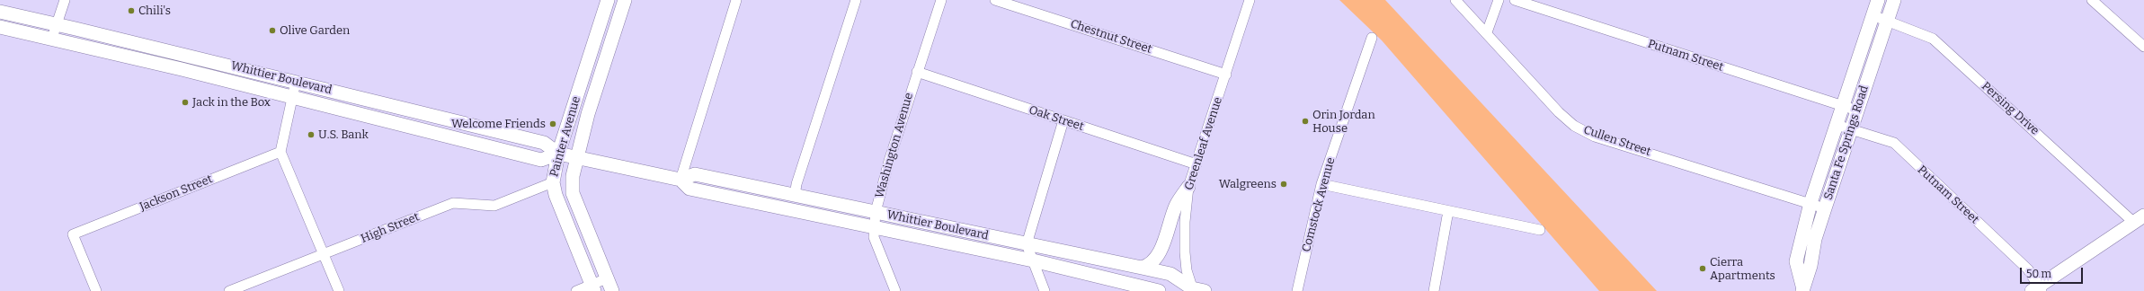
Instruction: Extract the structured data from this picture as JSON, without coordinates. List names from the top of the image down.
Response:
{
  "streets": {
    "main road": ["Whittier Boulevard", "Painter Avenue", "Santa Fe Springs Road"],
    "street": [
      "Chestnut Street",
      "Putnam Street",
      "Persing Drive",
      "Oak Street",
      "Cullen Street",
      "Greenleaf Avenue",
      "Washington Avenue",
      "Jackson Street",
      "Comstock Avenue",
      "High Street"
    ]
  },
  "crossings": [
    ["Chestnut Street", "Greenleaf Avenue"],
    ["Putnam Street", "Santa Fe Springs Road"],
    ["Whittier Boulevard", "Painter Avenue"],
    ["Whittier Boulevard", "Greenleaf Avenue"],
    ["Whittier Boulevard", "Washington Avenue"],
    ["Persing Drive", "Santa Fe Springs Road"],
    ["Oak Street", "Greenleaf Avenue"],
    ["Oak Street", "Washington Avenue"],
    ["Painter Avenue", "High Street"],
    ["Cullen Street", "Santa Fe Springs Road"]
  ],
  "places": [
    "Chili's",
    "Olive Garden",
    "Jack in the Box",
    "Orin Jordan House",
    "Welcome Friends",
    "U.S. Bank",
    "Walgreens",
    "Cierra Apartments"
  ],
  "scale_bar": "50 m"
}
